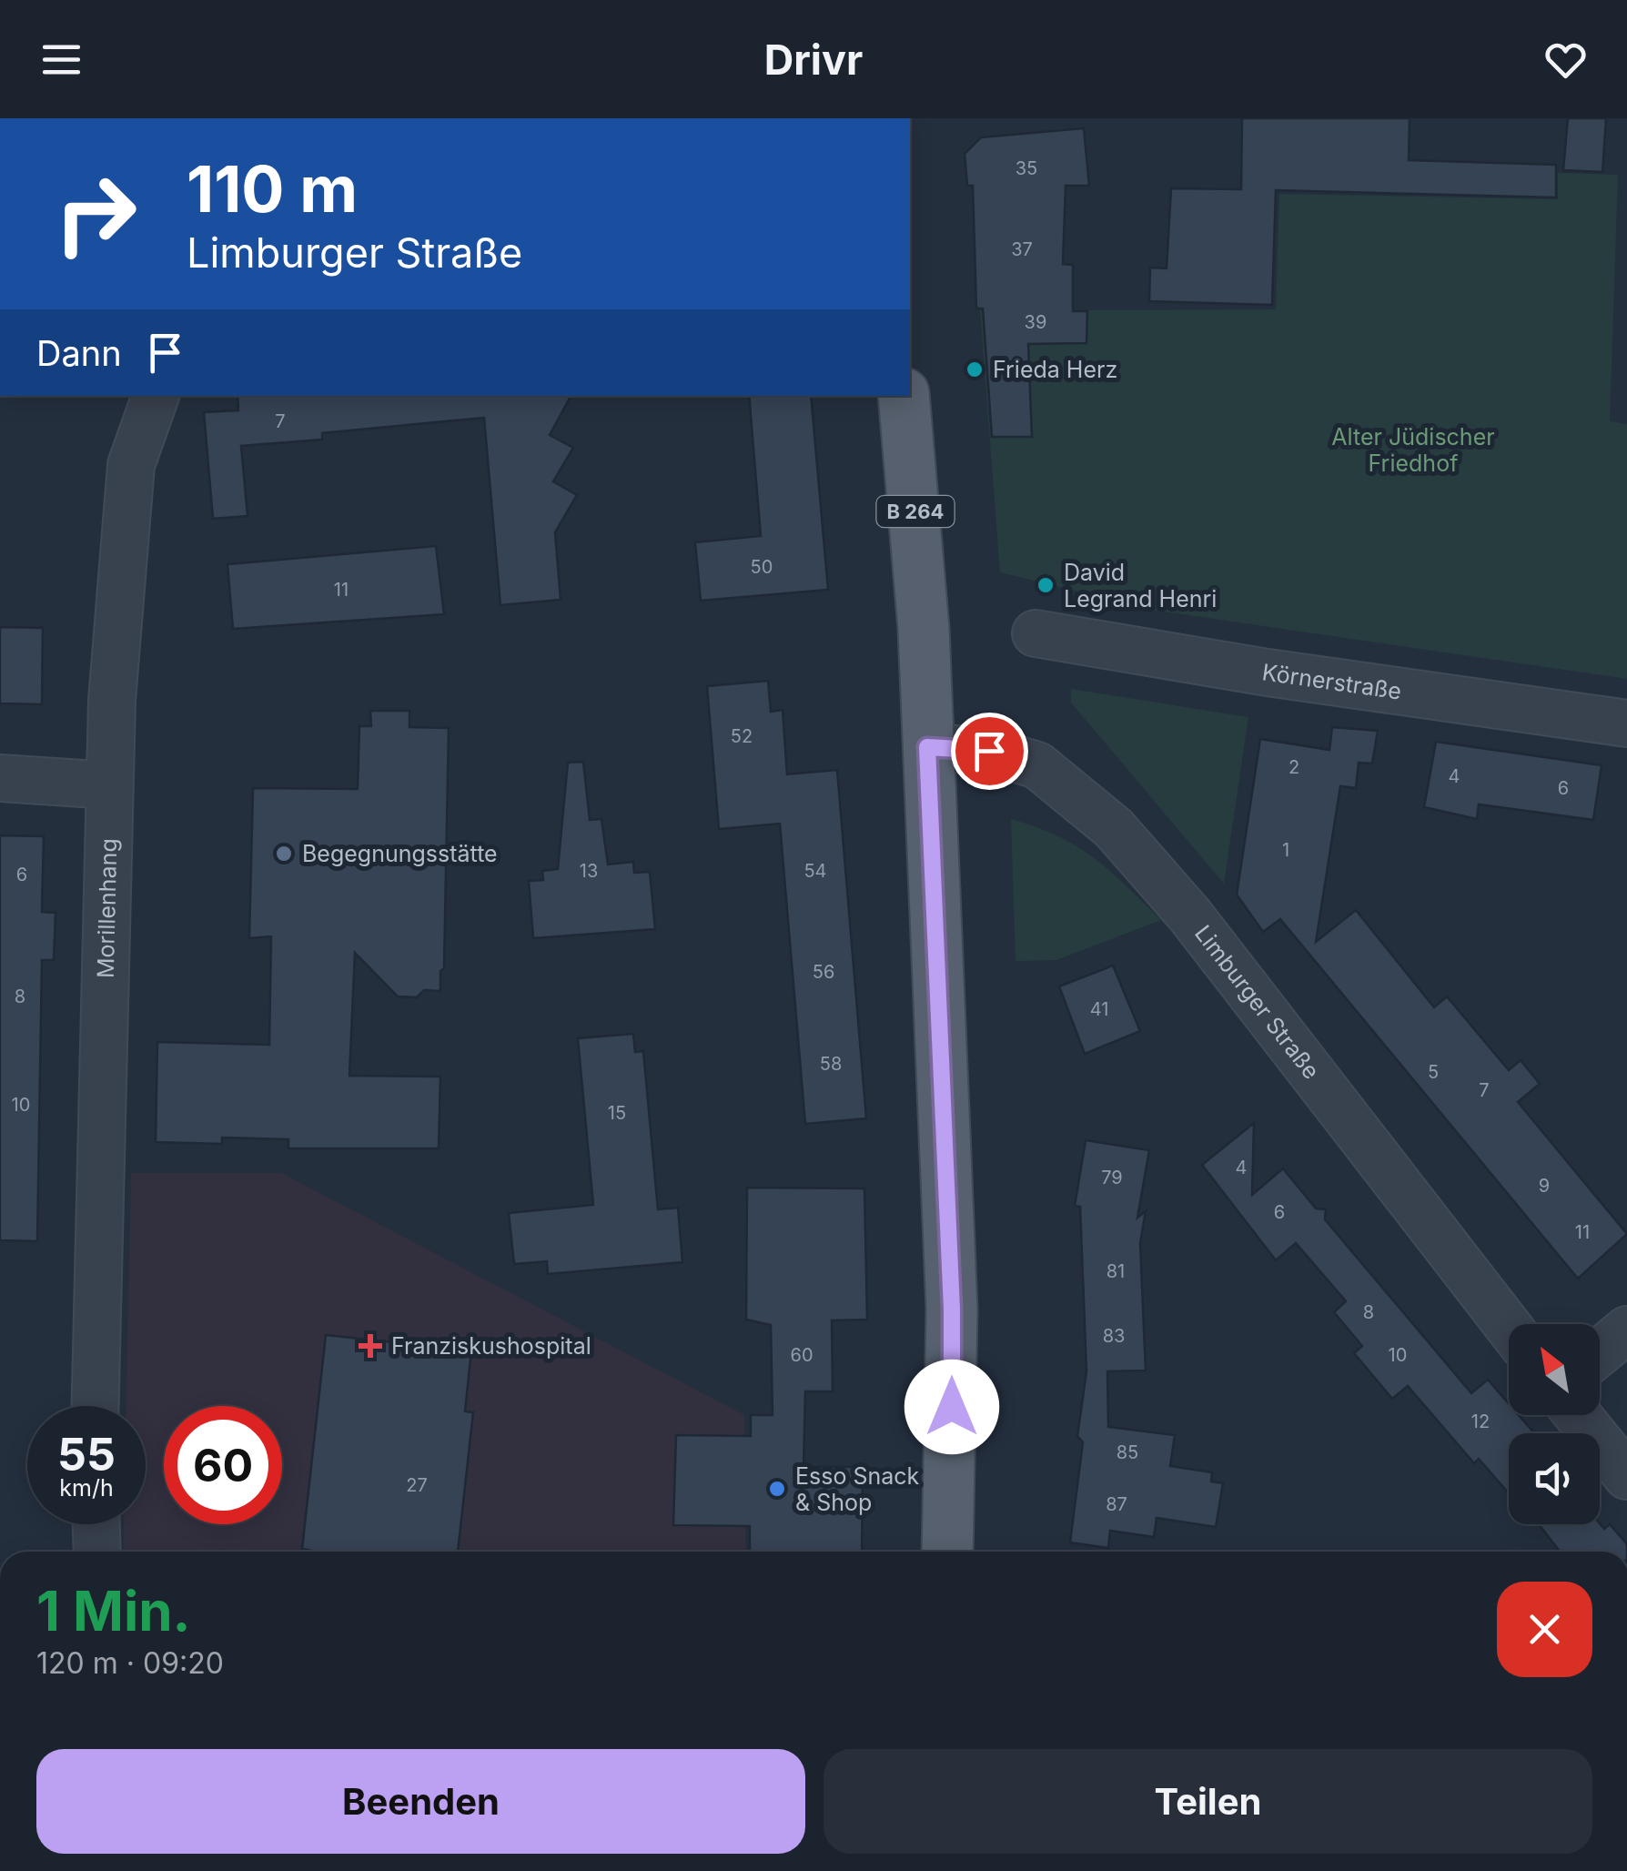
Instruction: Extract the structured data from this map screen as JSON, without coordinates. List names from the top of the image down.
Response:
{
  "streets": {
    "main road": ["B 264"],
    "street": ["Körnerstraße", "Morillenhang", "Limburger Straße"]
  },
  "crossings": [
    ["B 264", "Limburger Straße"]
  ],
  "parks": ["Alter Jüdischer Friedhof"],
  "places": {
    "other": [
      "Frieda Herz",
      "David Legrand Henri",
      "Begegnungsstätte",
      "Esso Snack & Shop"
    ],
    "health": ["Franziskushospital"]
  },
  "house_numbers": [
    "35",
    "37",
    "39",
    "7",
    "50",
    "11",
    "52",
    "2",
    "4",
    "6",
    "1",
    "13",
    "54",
    "6",
    "56",
    "8",
    "41",
    "58",
    "5",
    "7",
    "10",
    "15",
    "4",
    "79",
    "9",
    "6",
    "11",
    "81",
    "8",
    "83",
    "60",
    "10",
    "12",
    "85",
    "27",
    "87"
  ],
  "north": "top left",
  "page": {
    "header": "Drivr",
    "turn": ["110 m", "Limburger Straße"],
    "then": "Dann",
    "speed": "55 km/h",
    "limit": "60",
    "heading": ["1 Min.", "120 m · 09:20"],
    "buttons": ["Beenden", "Teilen"]
  }
}
